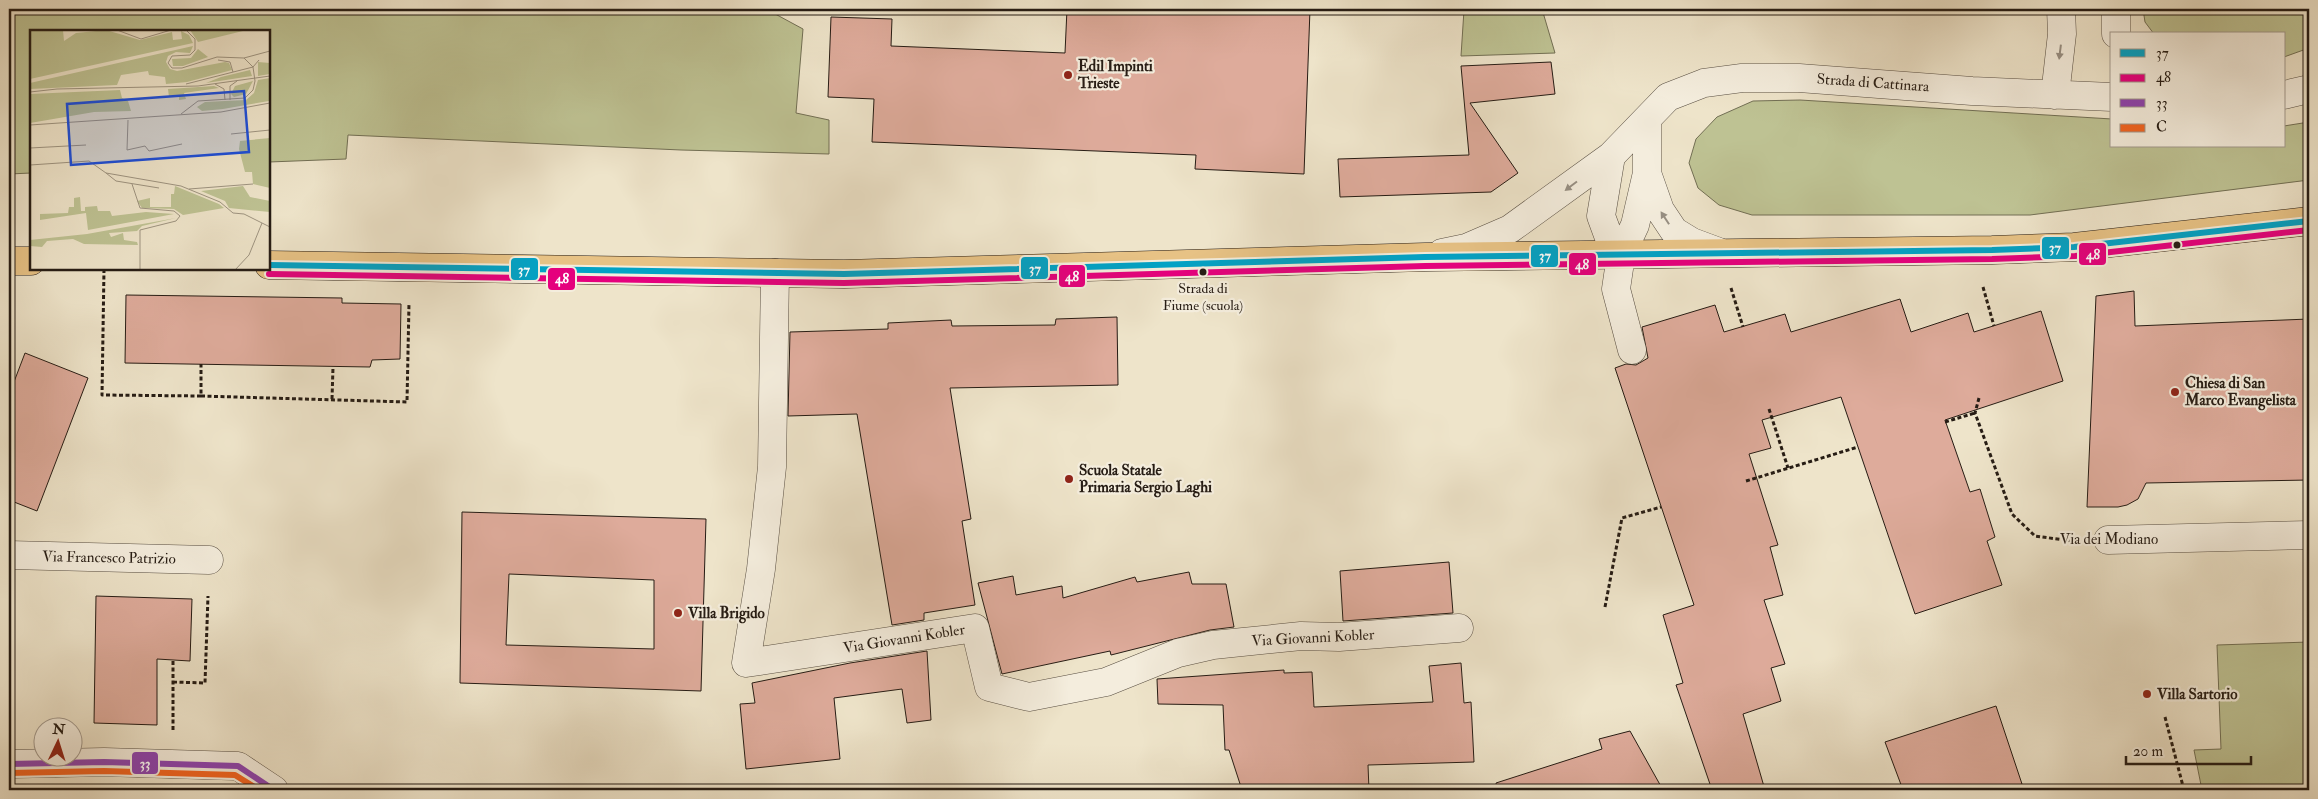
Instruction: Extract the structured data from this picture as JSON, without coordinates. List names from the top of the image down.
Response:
{
  "streets": {
    "street": [
      "Strada di Cattinara",
      "Via dei Modiano",
      "Via Francesco Patrizio",
      "Via Giovanni Kobler"
    ]
  },
  "places": [
    "Edil Impinti Trieste",
    "Strada di Fiume (scuola)",
    "Chiesa di San Marco Evangelista",
    "Scuola Statale Primaria Sergio Laghi",
    "Villa Brigido",
    "Villa Sartorio"
  ],
  "lines": [
    "transit line 37",
    "transit line 48",
    "transit line 33",
    "transit line C"
  ],
  "legend": [
    "37",
    "48",
    "33",
    "C"
  ],
  "scale_bar": "20 m",
  "north": "top"
}
